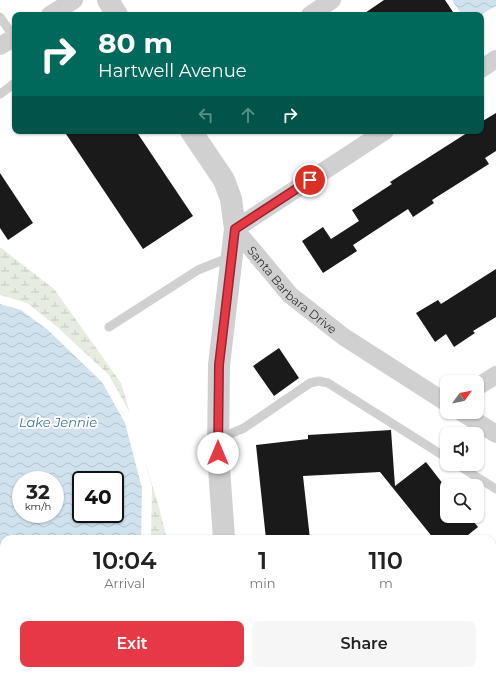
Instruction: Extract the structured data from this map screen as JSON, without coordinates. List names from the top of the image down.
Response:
{
  "streets": {
    "street": ["Santa Barbara Drive"]
  },
  "water": ["Lake Jennie"],
  "north": "top right",
  "page": {
    "turn": ["80 m", "Hartwell Avenue"],
    "speed": "32 km/h",
    "limit": "40",
    "eta": [
      "10:04",
      "Arrival",
      "1",
      "min",
      "110",
      "m"
    ],
    "buttons": ["Exit", "Share"]
  }
}
